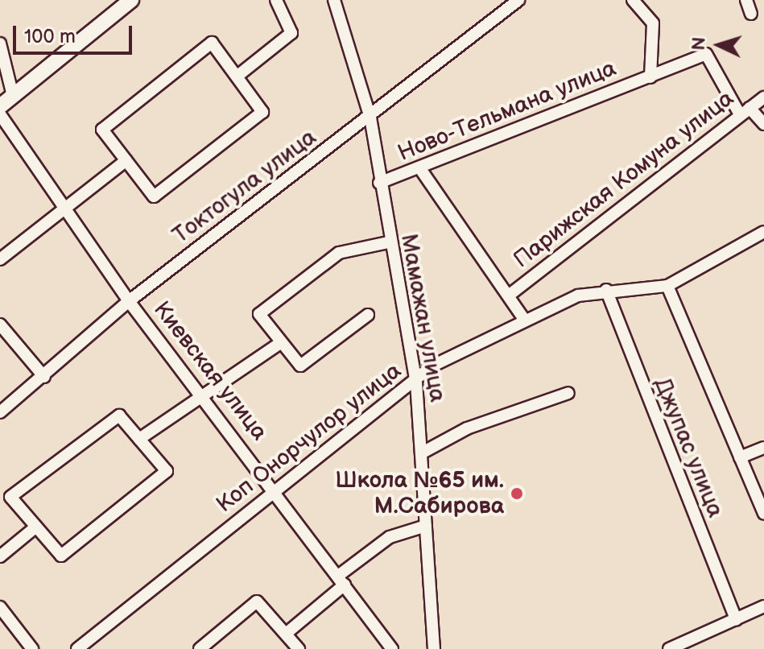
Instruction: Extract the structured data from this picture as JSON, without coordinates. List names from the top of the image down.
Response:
{
  "streets": {
    "street": [
      "Ново-Тельмана улица",
      "Парижская Комуна улица",
      "Токтогула улица",
      "Мамажан улица",
      "Киевская улица",
      "Коп Онорчулор улица",
      "Джупас улица"
    ]
  },
  "crossings": [
    ["Ново-Тельмана улица", "Парижская Комуна улица"],
    ["Ново-Тельмана улица", "Мамажан улица"],
    ["Токтогула улица", "Мамажан улица"],
    ["Токтогула улица", "Киевская улица"],
    ["Мамажан улица", "Коп Онорчулор улица"],
    ["Киевская улица", "Коп Онорчулор улица"],
    ["Коп Онорчулор улица", "Джупас улица"]
  ],
  "places": ["Школа №65 им. М.Сабирова"],
  "scale_bar": "100 m",
  "north": "left"
}
